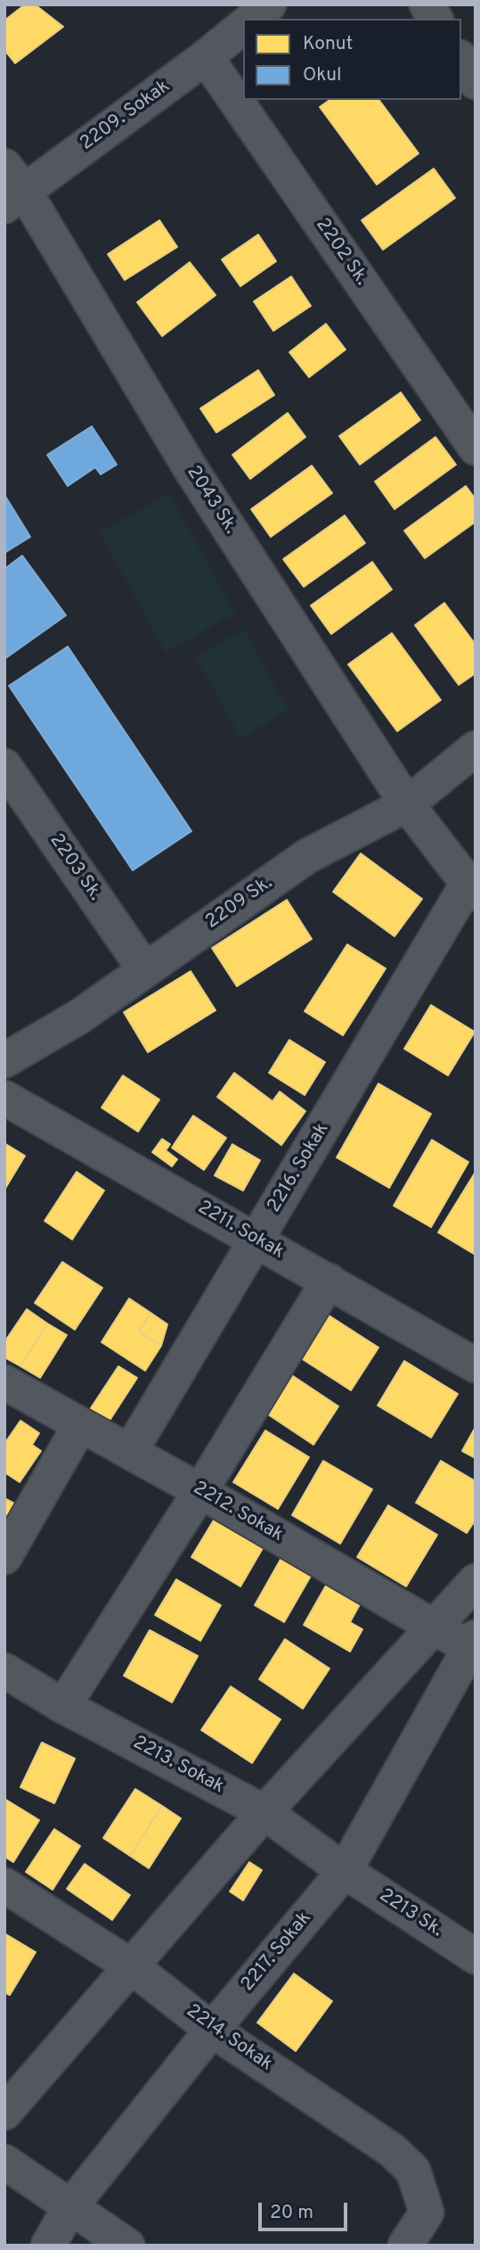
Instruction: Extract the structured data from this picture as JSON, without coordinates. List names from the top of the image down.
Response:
{
  "streets": {
    "street": [
      "2209. Sokak",
      "2202 Sk.",
      "2043 Sk.",
      "2203 Sk.",
      "2209 Sk.",
      "2216. Sokak",
      "2211. Sokak",
      "2212. Sokak",
      "2213. Sokak",
      "2213 Sk.",
      "2217. Sokak",
      "2214. Sokak"
    ]
  },
  "crossings": [
    ["2209. Sokak", "2202 Sk."],
    ["2209. Sokak", "2043 Sk."],
    ["2043 Sk.", "2209 Sk."],
    ["2043 Sk.", "2216. Sokak"],
    ["2203 Sk.", "2209 Sk."],
    ["2216. Sokak", "2211. Sokak"],
    ["2216. Sokak", "2212. Sokak"],
    ["2212. Sokak", "2217. Sokak"],
    ["2213. Sokak", "2213 Sk."],
    ["2213. Sokak", "2217. Sokak"],
    ["2213 Sk.", "2217. Sokak"],
    ["2217. Sokak", "2214. Sokak"]
  ],
  "legend": ["Konut", "Okul"],
  "scale_bar": "20 m"
}
